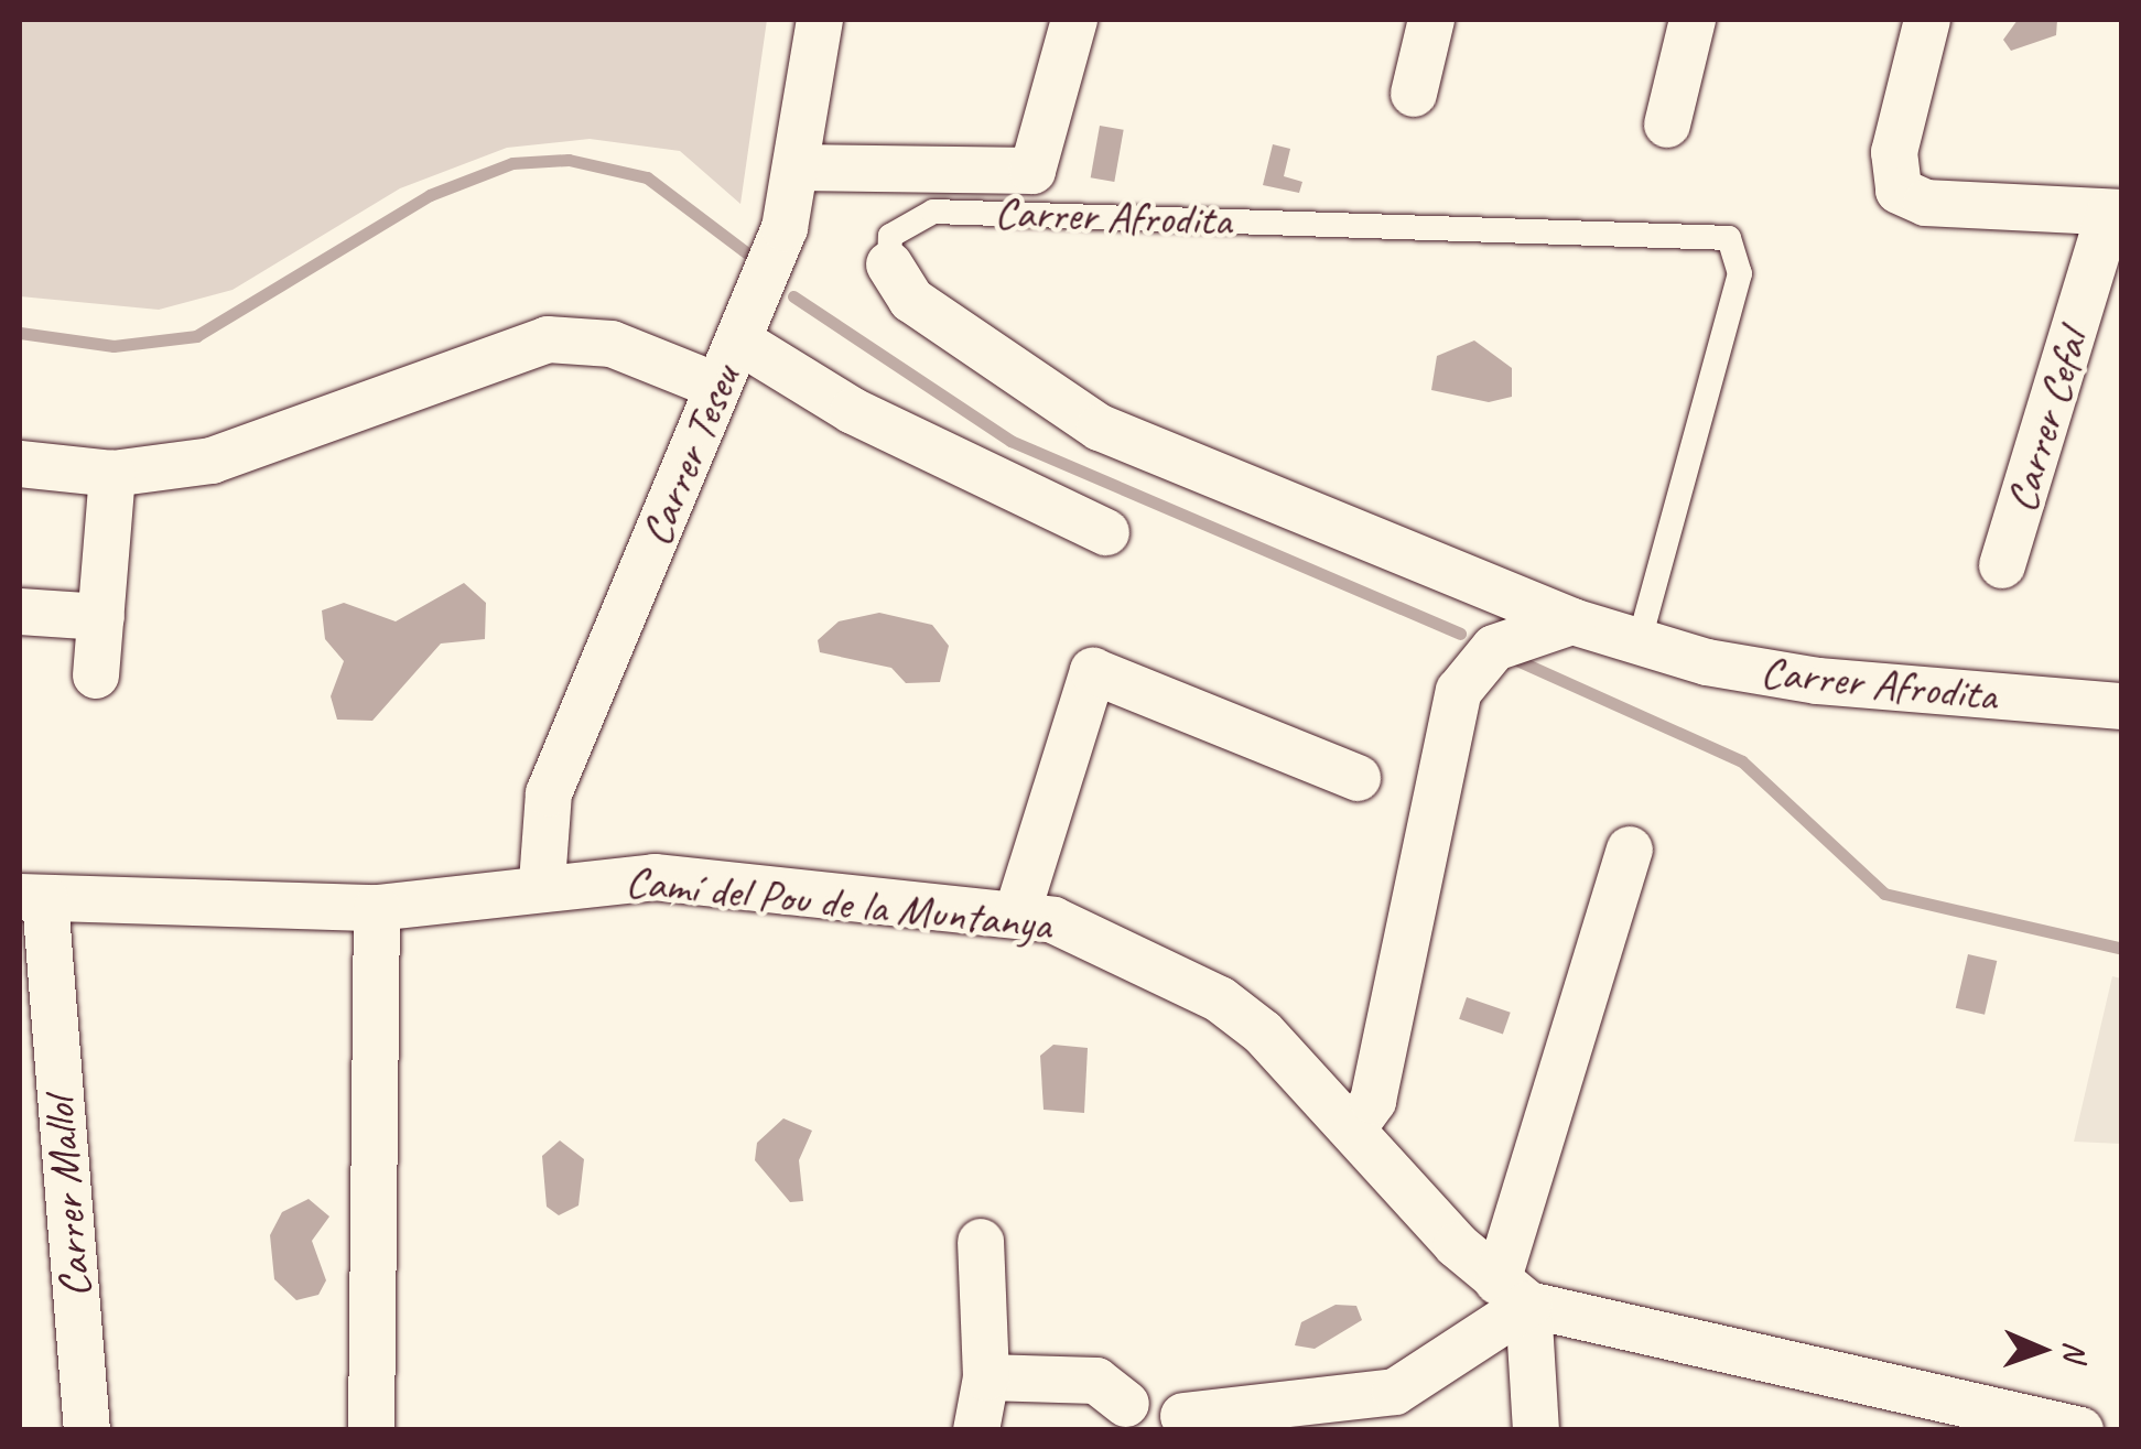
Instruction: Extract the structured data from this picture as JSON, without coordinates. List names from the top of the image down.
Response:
{
  "streets": {
    "street": [
      "Carrer Afrodita",
      "Carrer Cefal",
      "Carrer Teseu",
      "Camí del Pou de la Muntanya",
      "Carrer Mallol"
    ]
  },
  "crossings": [
    ["Carrer Teseu", "Camí del Pou de la Muntanya"],
    ["Camí del Pou de la Muntanya", "Carrer Mallol"]
  ],
  "north": "right"
}
